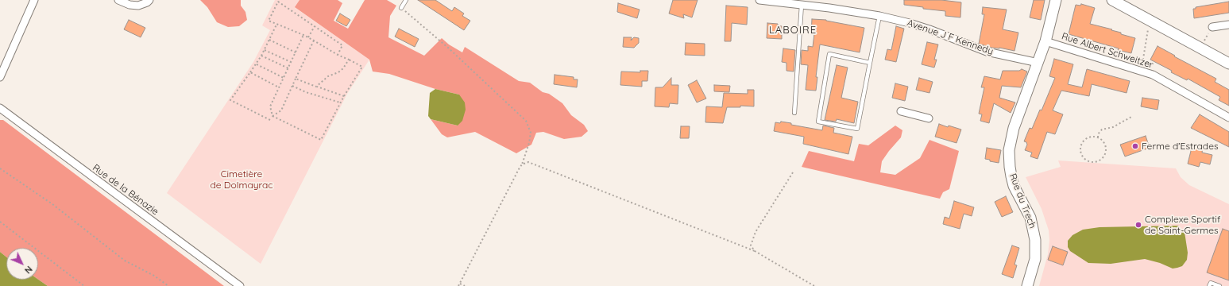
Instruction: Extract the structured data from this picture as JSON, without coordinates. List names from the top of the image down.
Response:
{
  "streets": {
    "street": [
      "Avenue J F Kennedy",
      "Rue Albert Schweitzer",
      "Rue de la Bénazie",
      "Rue du Trech"
    ]
  },
  "crossings": [
    ["Avenue J F Kennedy", "Rue du Trech"]
  ],
  "districts": ["LABOIRE"],
  "parks": ["Cimetière de Dolmayrac"],
  "places": ["Ferme d’Estrades", "Complexe Sportif de Saint-Germes"],
  "north": "bottom right"
}
